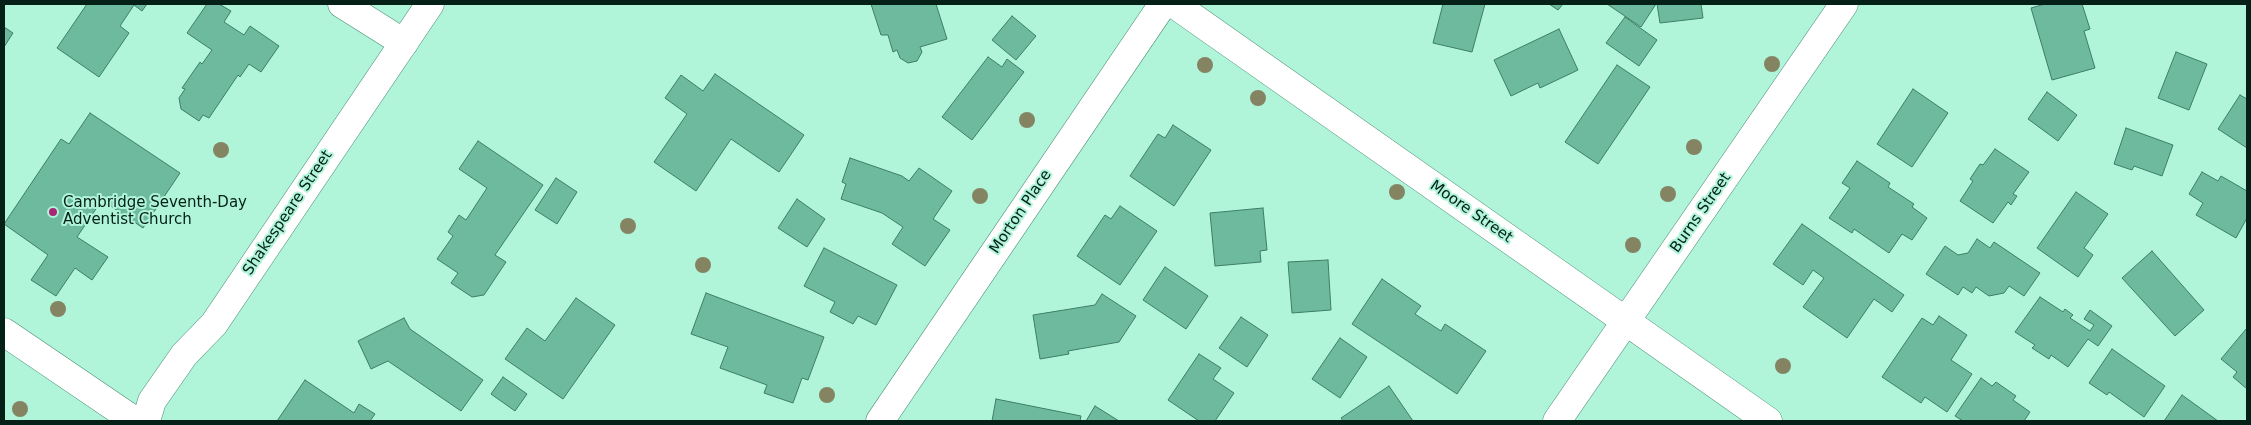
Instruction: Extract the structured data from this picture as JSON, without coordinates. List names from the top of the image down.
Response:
{
  "streets": {
    "street": [
      "Morton Place",
      "Moore Street",
      "Shakespeare Street",
      "Burns Street"
    ]
  },
  "crossings": [
    ["Moore Street", "Burns Street"]
  ],
  "places": ["Cambridge Seventh-Day Adventist Church"]
}
